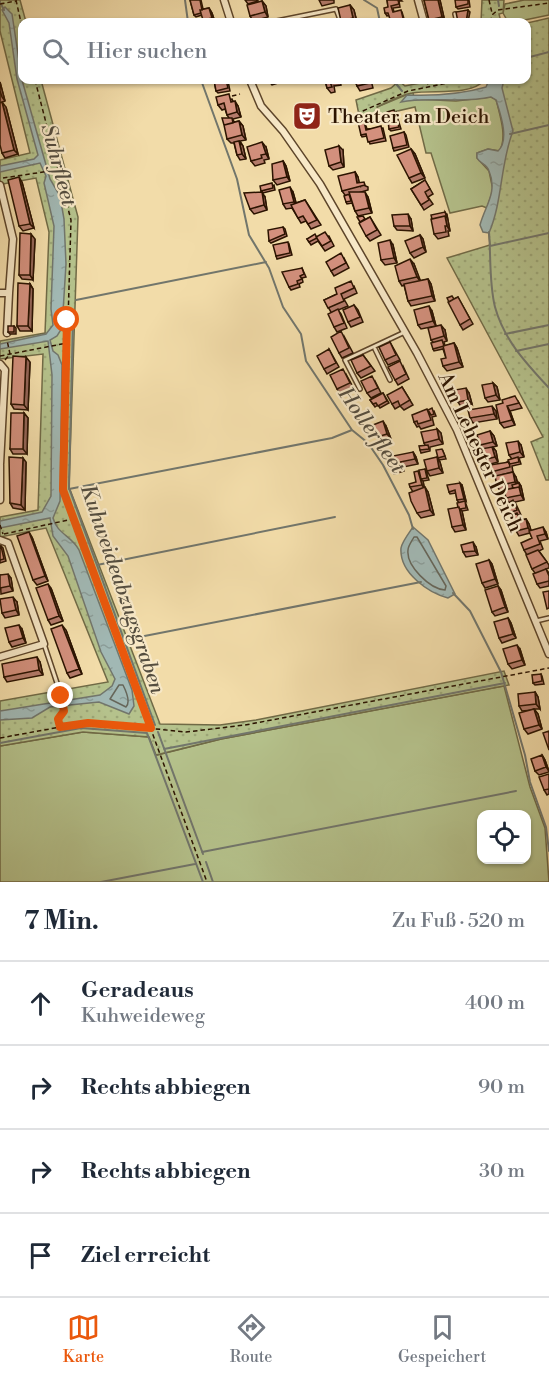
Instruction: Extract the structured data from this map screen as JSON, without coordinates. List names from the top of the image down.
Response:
{
  "streets": {
    "street": ["Am Lehester Deich"]
  },
  "water": ["Suhrfleet", "Hollerfleet", "Kuhweideabzugsgraben"],
  "places": {
    "theatre": ["Theater am Deich"]
  },
  "page": {
    "search": "Hier suchen",
    "heading": ["7 Min.", "Zu Fuß · 520 m"],
    "list": [
      ["Geradeaus", "Kuhweideweg", "400 m"],
      ["Rechts abbiegen", "90 m"],
      ["Rechts abbiegen", "30 m"],
      "Ziel erreicht"
    ],
    "nav": ["Karte", "Route", "Gespeichert"]
  }
}
